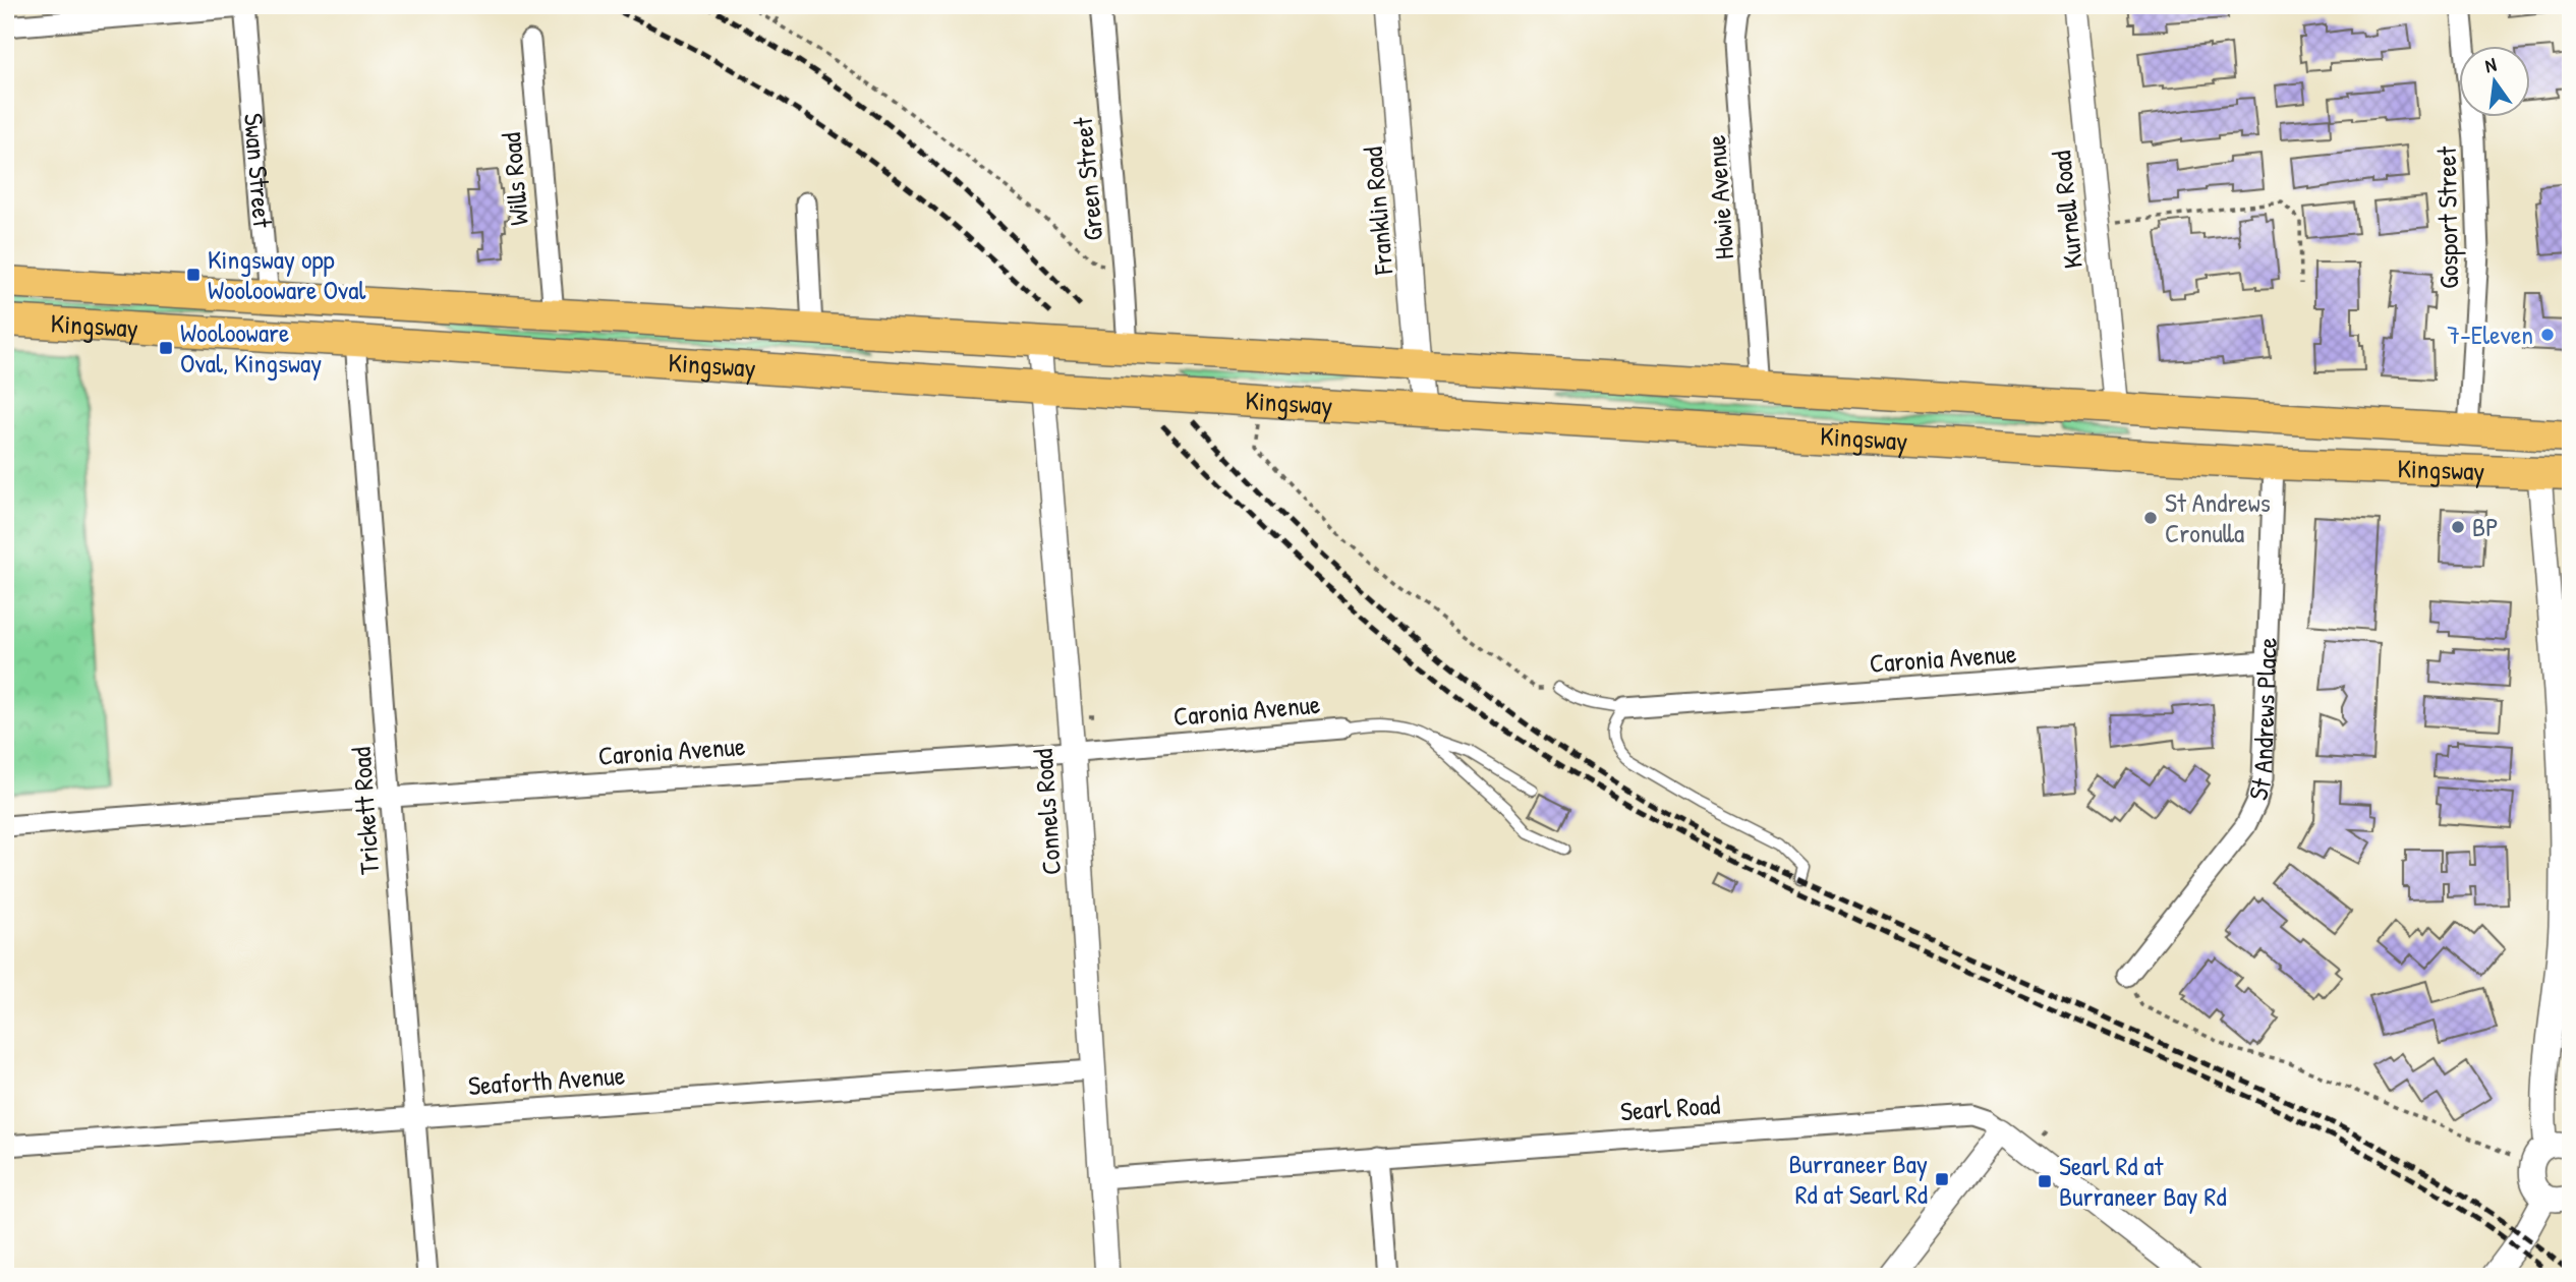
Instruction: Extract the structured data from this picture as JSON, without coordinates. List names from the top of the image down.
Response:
{
  "streets": {
    "main road": ["Swan Street", "Kingsway", "St Andrews Place"],
    "street": [
      "Wills Road",
      "Green Street",
      "Howie Avenue",
      "Kurnell Road",
      "Franklin Road",
      "Gosport Street",
      "Caronia Avenue",
      "Trickett Road",
      "Connels Road",
      "Seaforth Avenue",
      "Searl Road"
    ]
  },
  "crossings": [
    ["Swan Street", "Kingsway"],
    ["Wills Road", "Kingsway"],
    ["Green Street", "Kingsway"],
    ["Howie Avenue", "Kingsway"],
    ["Kurnell Road", "Kingsway"],
    ["Franklin Road", "Kingsway"],
    ["Gosport Street", "Kingsway"],
    ["Kingsway", "St Andrews Place"],
    ["Kingsway", "Trickett Road"],
    ["Kingsway", "Connels Road"],
    ["Caronia Avenue", "St Andrews Place"],
    ["Caronia Avenue", "Trickett Road"],
    ["Caronia Avenue", "Connels Road"],
    ["Trickett Road", "Seaforth Avenue"],
    ["Connels Road", "Seaforth Avenue"],
    ["Connels Road", "Searl Road"]
  ],
  "places": {
    "transit": [
      "Kingsway opp Woolooware Oval",
      "Woolooware Oval, Kingsway",
      "Burraneer Bay Rd at Searl Rd",
      "Searl Rd at Burraneer Bay Rd"
    ],
    "other": ["7-Eleven", "St Andrews Cronulla", "BP"]
  },
  "north": "top"
}
